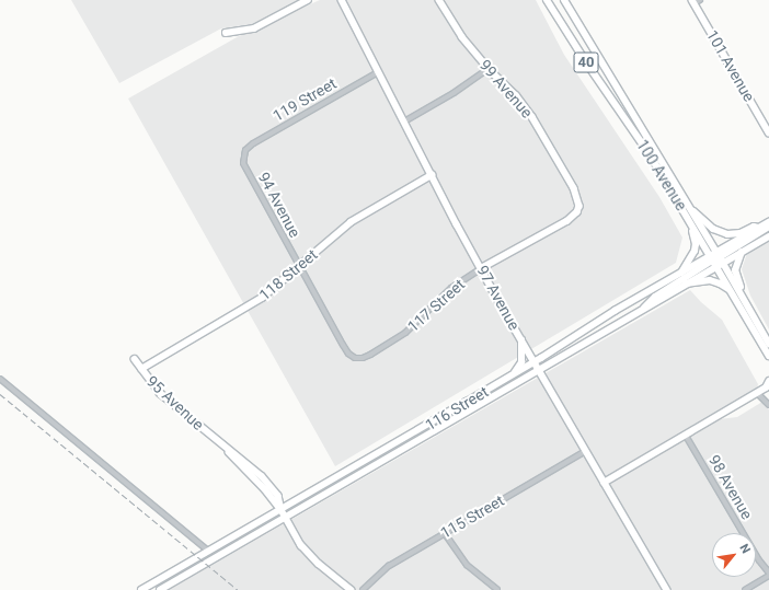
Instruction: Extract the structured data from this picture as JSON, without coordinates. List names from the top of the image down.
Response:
{
  "streets": {
    "main road": ["40", "100 Avenue"],
    "street": [
      "101 Avenue",
      "99 Avenue",
      "119 Street",
      "94 Avenue",
      "118 Street",
      "97 Avenue",
      "117 Street",
      "95 Avenue",
      "116 Street",
      "98 Avenue",
      "115 Street"
    ]
  },
  "crossings": [
    ["99 Avenue", "117 Street"],
    ["119 Street", "94 Avenue"],
    ["119 Street", "97 Avenue"],
    ["100 Avenue", "116 Street"],
    ["94 Avenue", "118 Street"],
    ["94 Avenue", "117 Street"],
    ["118 Street", "97 Avenue"],
    ["118 Street", "95 Avenue"],
    ["97 Avenue", "117 Street"],
    ["97 Avenue", "116 Street"],
    ["97 Avenue", "115 Street"],
    ["95 Avenue", "116 Street"]
  ],
  "north": "top right"
}
